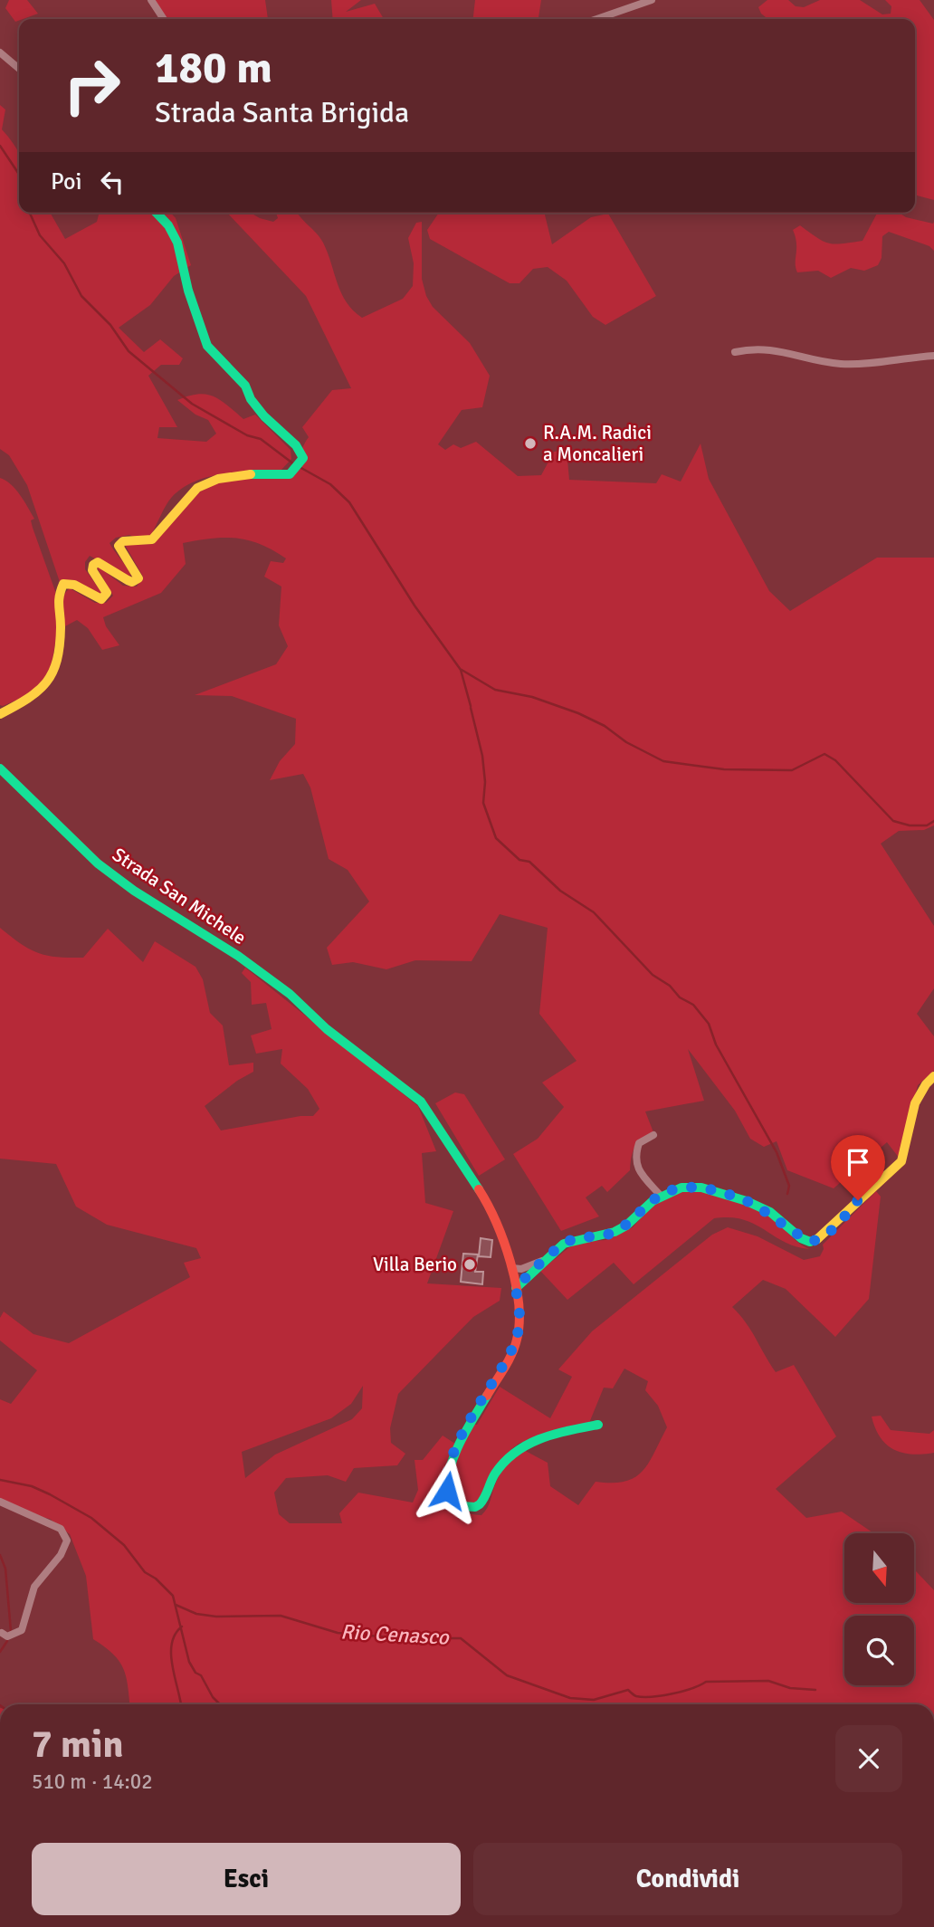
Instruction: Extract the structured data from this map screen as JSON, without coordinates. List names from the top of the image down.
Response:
{
  "streets": {
    "street": ["Strada San Michele"]
  },
  "water": ["Rio Cenasco"],
  "places": ["R.A.M. Radici a Moncalieri", "Villa Berio"],
  "north": "bottom",
  "page": {
    "turn": ["180 m", "Strada Santa Brigida"],
    "then": "Poi",
    "heading": ["7 min", "510 m · 14:02"],
    "buttons": ["Esci", "Condividi"]
  }
}
